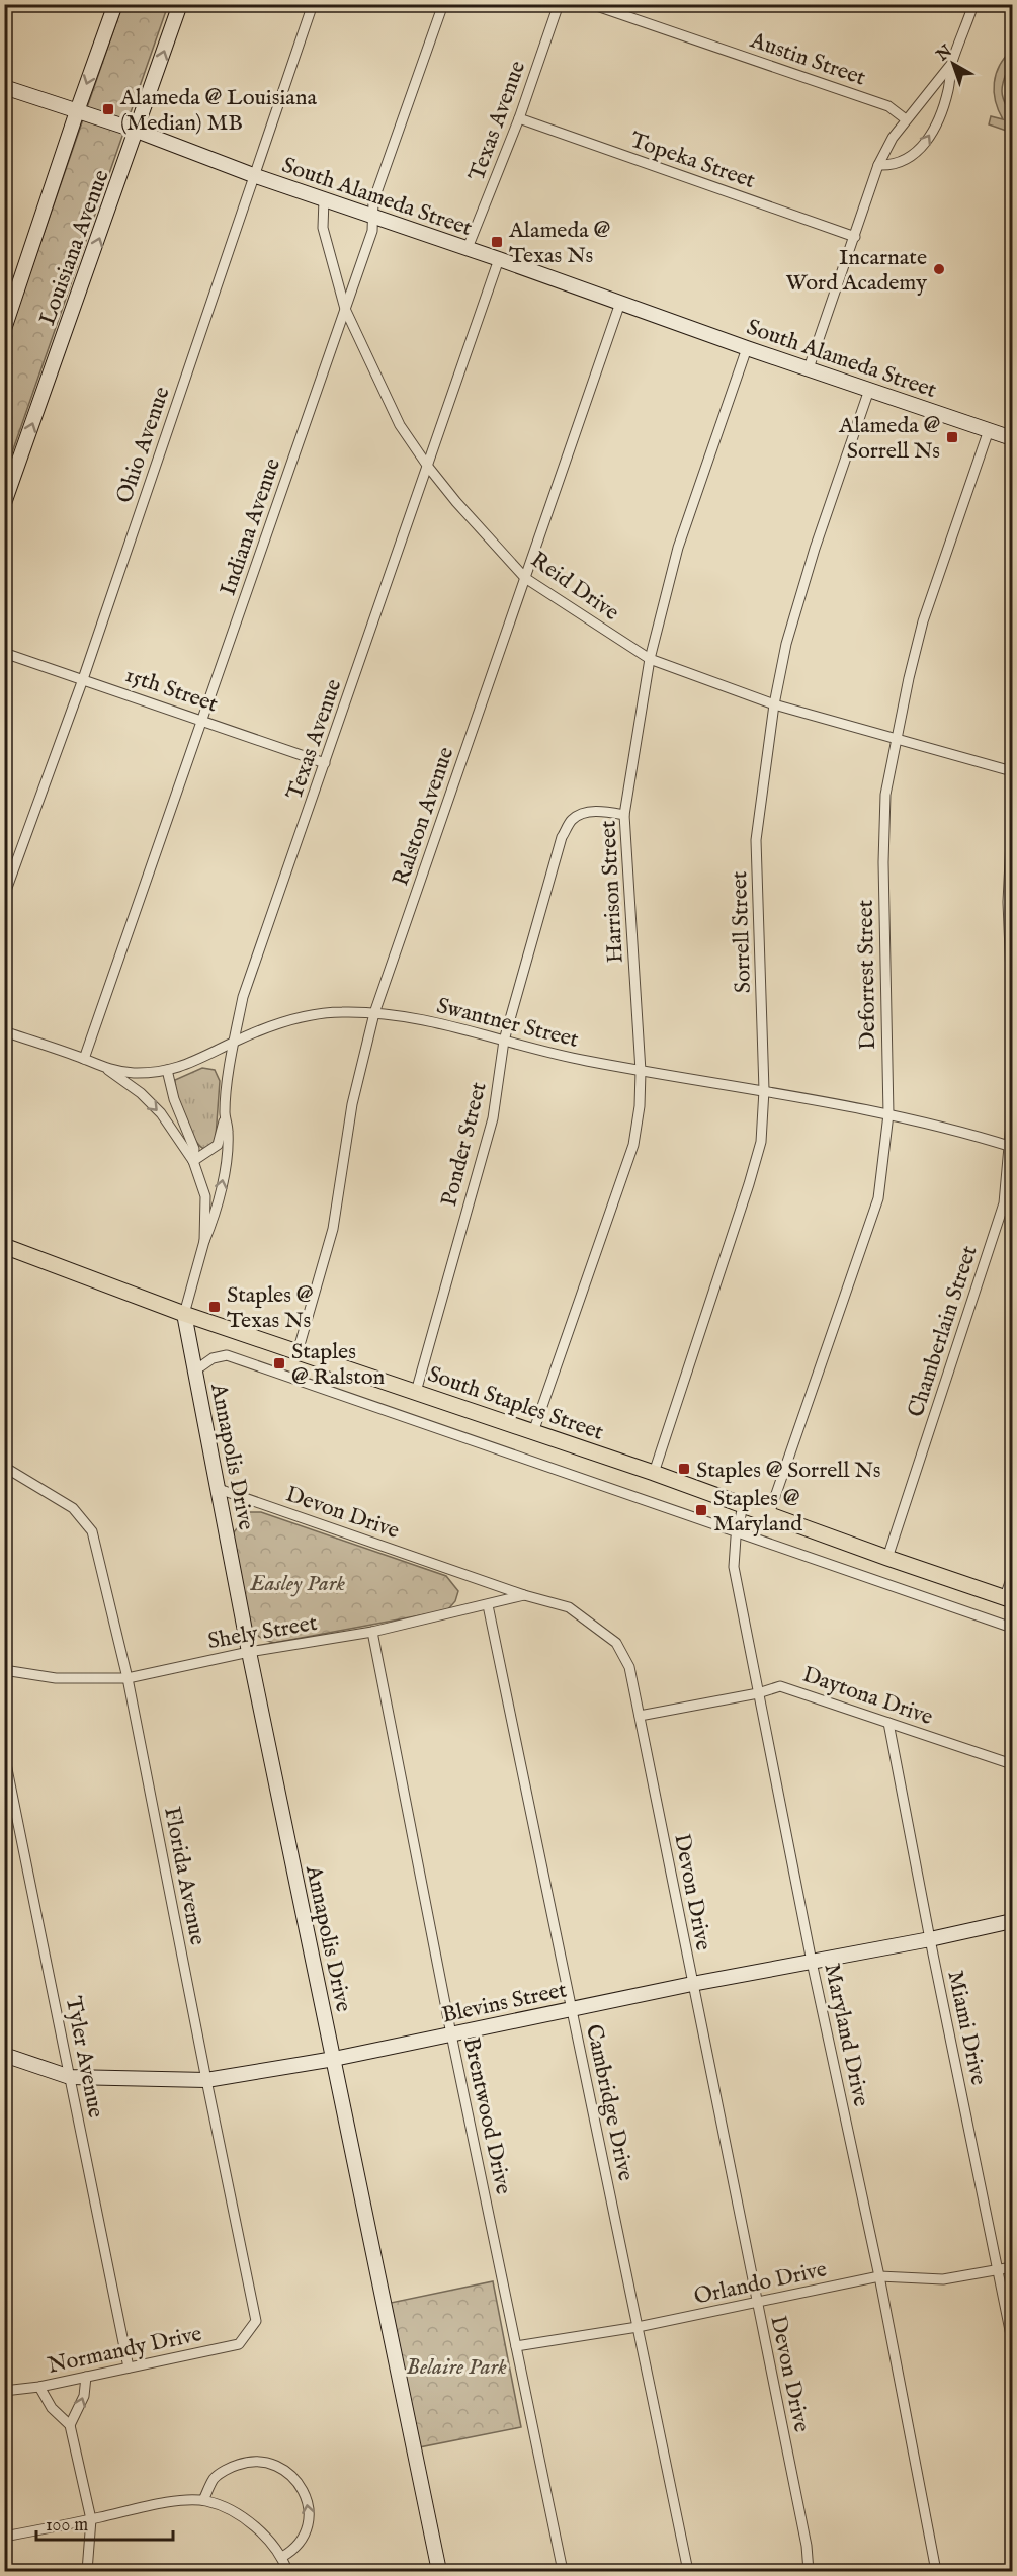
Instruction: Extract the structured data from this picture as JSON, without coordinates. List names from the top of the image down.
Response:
{
  "streets": {
    "main road": ["South Staples Street"],
    "street": [
      "Austin Street",
      "Texas Avenue",
      "Topeka Street",
      "South Alameda Street",
      "Louisiana Avenue",
      "Ohio Avenue",
      "Indiana Avenue",
      "Reid Drive",
      "15th Street",
      "Ralston Avenue",
      "Harrison Street",
      "Sorrell Street",
      "Deforrest Street",
      "Swantner Street",
      "Ponder Street",
      "Chamberlain Street",
      "Annapolis Drive",
      "Devon Drive",
      "Shely Street",
      "Daytona Drive",
      "Florida Avenue",
      "Blevins Street",
      "Miami Drive",
      "Maryland Drive",
      "Tyler Avenue",
      "Cambridge Drive",
      "Brentwood Drive",
      "Orlando Drive",
      "Normandy Drive"
    ]
  },
  "crossings": [
    ["Texas Avenue", "Topeka Street"],
    ["Texas Avenue", "South Alameda Street"],
    ["Texas Avenue", "Reid Drive"],
    ["Texas Avenue", "15th Street"],
    ["Texas Avenue", "Swantner Street"],
    ["Texas Avenue", "South Staples Street"],
    ["Texas Avenue", "Annapolis Drive"],
    ["South Alameda Street", "Louisiana Avenue"],
    ["South Alameda Street", "Ohio Avenue"],
    ["South Alameda Street", "Indiana Avenue"],
    ["South Alameda Street", "Reid Drive"],
    ["South Alameda Street", "Ralston Avenue"],
    ["South Alameda Street", "Harrison Street"],
    ["South Alameda Street", "Sorrell Street"],
    ["South Alameda Street", "Deforrest Street"],
    ["Ohio Avenue", "15th Street"],
    ["Indiana Avenue", "Reid Drive"],
    ["Indiana Avenue", "15th Street"],
    ["Indiana Avenue", "Swantner Street"],
    ["Reid Drive", "Ralston Avenue"],
    ["Reid Drive", "Harrison Street"],
    ["Reid Drive", "Sorrell Street"],
    ["Reid Drive", "Deforrest Street"],
    ["Ralston Avenue", "Swantner Street"],
    ["Ralston Avenue", "South Staples Street"],
    ["Harrison Street", "Swantner Street"],
    ["Harrison Street", "Ponder Street"],
    ["Harrison Street", "South Staples Street"],
    ["Sorrell Street", "Swantner Street"],
    ["Sorrell Street", "South Staples Street"],
    ["Deforrest Street", "Swantner Street"],
    ["Deforrest Street", "South Staples Street"],
    ["Swantner Street", "Ponder Street"],
    ["Swantner Street", "Chamberlain Street"],
    ["Ponder Street", "South Staples Street"],
    ["Chamberlain Street", "South Staples Street"],
    ["South Staples Street", "Annapolis Drive"],
    ["South Staples Street", "Maryland Drive"],
    ["Annapolis Drive", "Devon Drive"],
    ["Annapolis Drive", "Shely Street"],
    ["Annapolis Drive", "Blevins Street"],
    ["Devon Drive", "Shely Street"],
    ["Devon Drive", "Daytona Drive"],
    ["Devon Drive", "Blevins Street"],
    ["Devon Drive", "Orlando Drive"],
    ["Shely Street", "Florida Avenue"],
    ["Shely Street", "Cambridge Drive"],
    ["Shely Street", "Brentwood Drive"],
    ["Daytona Drive", "Miami Drive"],
    ["Daytona Drive", "Maryland Drive"],
    ["Florida Avenue", "Blevins Street"],
    ["Florida Avenue", "Normandy Drive"],
    ["Blevins Street", "Miami Drive"],
    ["Blevins Street", "Maryland Drive"],
    ["Blevins Street", "Tyler Avenue"],
    ["Blevins Street", "Cambridge Drive"],
    ["Blevins Street", "Brentwood Drive"],
    ["Miami Drive", "Orlando Drive"],
    ["Maryland Drive", "Orlando Drive"],
    ["Tyler Avenue", "Normandy Drive"],
    ["Cambridge Drive", "Orlando Drive"],
    ["Brentwood Drive", "Orlando Drive"]
  ],
  "parks": ["Easley Park", "Belaire Park"],
  "places": {
    "transit": [
      "Alameda @ Louisiana (Median) MB",
      "Alameda @ Texas Ns",
      "Alameda @ Sorrell Ns",
      "Staples @ Texas Ns",
      "Staples @ Ralston",
      "Staples @ Sorrell Ns",
      "Staples @ Maryland"
    ],
    "other": ["Incarnate Word Academy"]
  },
  "scale_bar": "100 m",
  "north": "top left"
}
